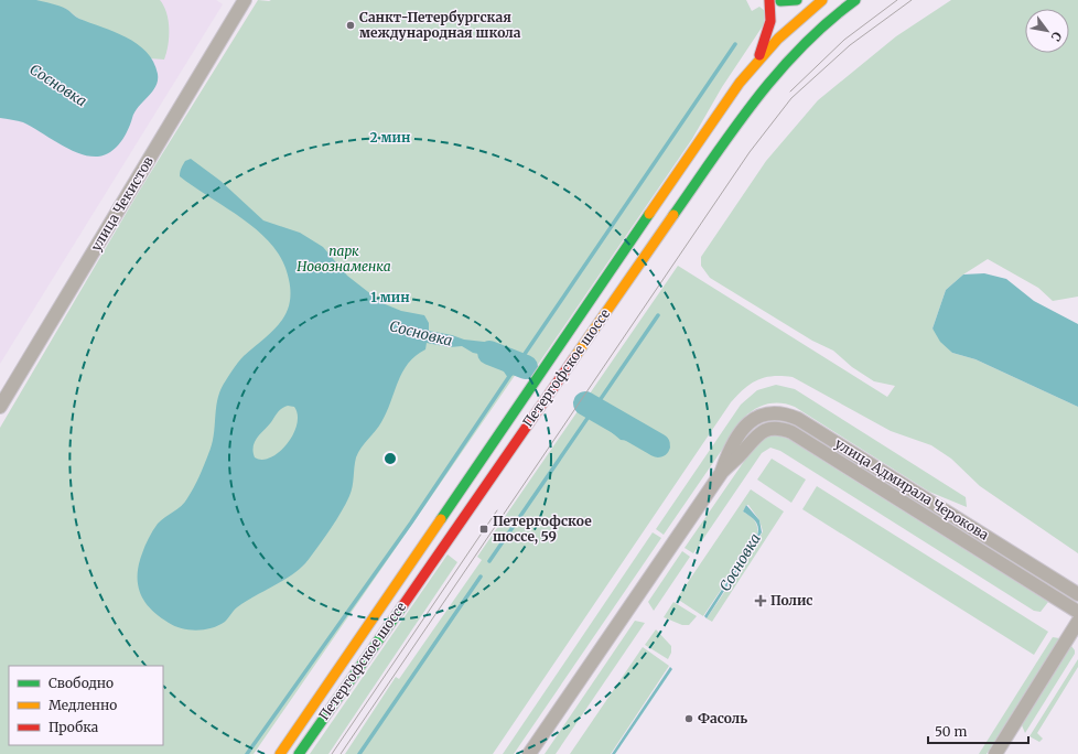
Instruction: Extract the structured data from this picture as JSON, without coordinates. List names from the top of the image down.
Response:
{
  "streets": {
    "main road": ["Петергофское шоссе"],
    "street": ["улица Чекистов", "улица Адмирала Черокова"]
  },
  "water": ["Сосновка"],
  "parks": ["парк Новознаменка"],
  "places": {
    "other": ["Санкт-Петербургская международная школа", "Фасоль"],
    "transit": ["Петергофское шоссе, 59"],
    "health": ["Полис"]
  },
  "legend": ["Свободно", "Медленно", "Пробка"],
  "scale_bar": "50 m",
  "north": "bottom right",
  "rings": ["2 мин", "1 мин"]
}
